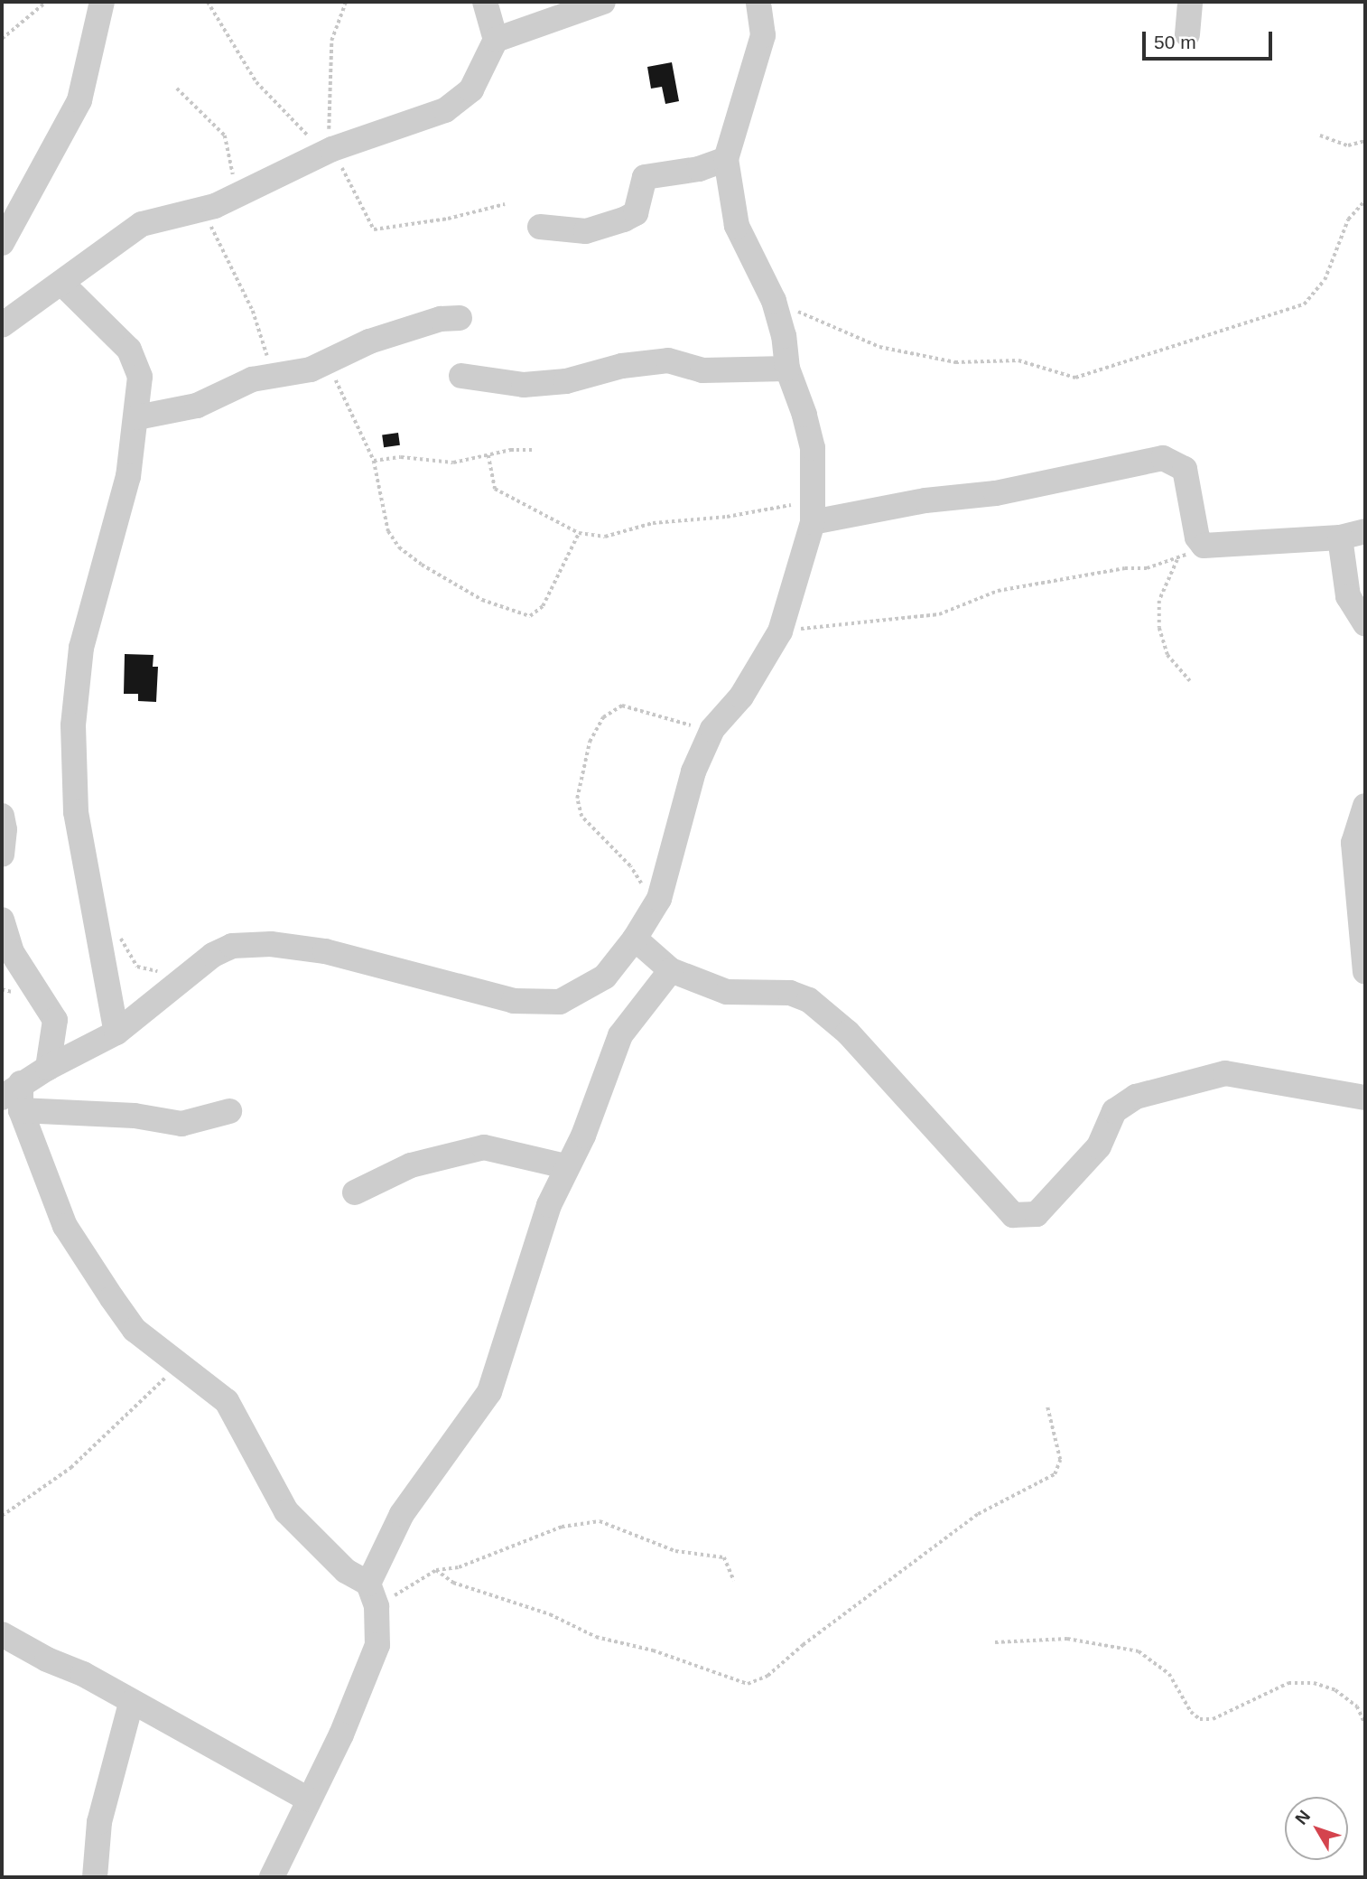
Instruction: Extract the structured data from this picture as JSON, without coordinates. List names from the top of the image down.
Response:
{
  "scale_bar": "50 m",
  "north": "top left"
}
